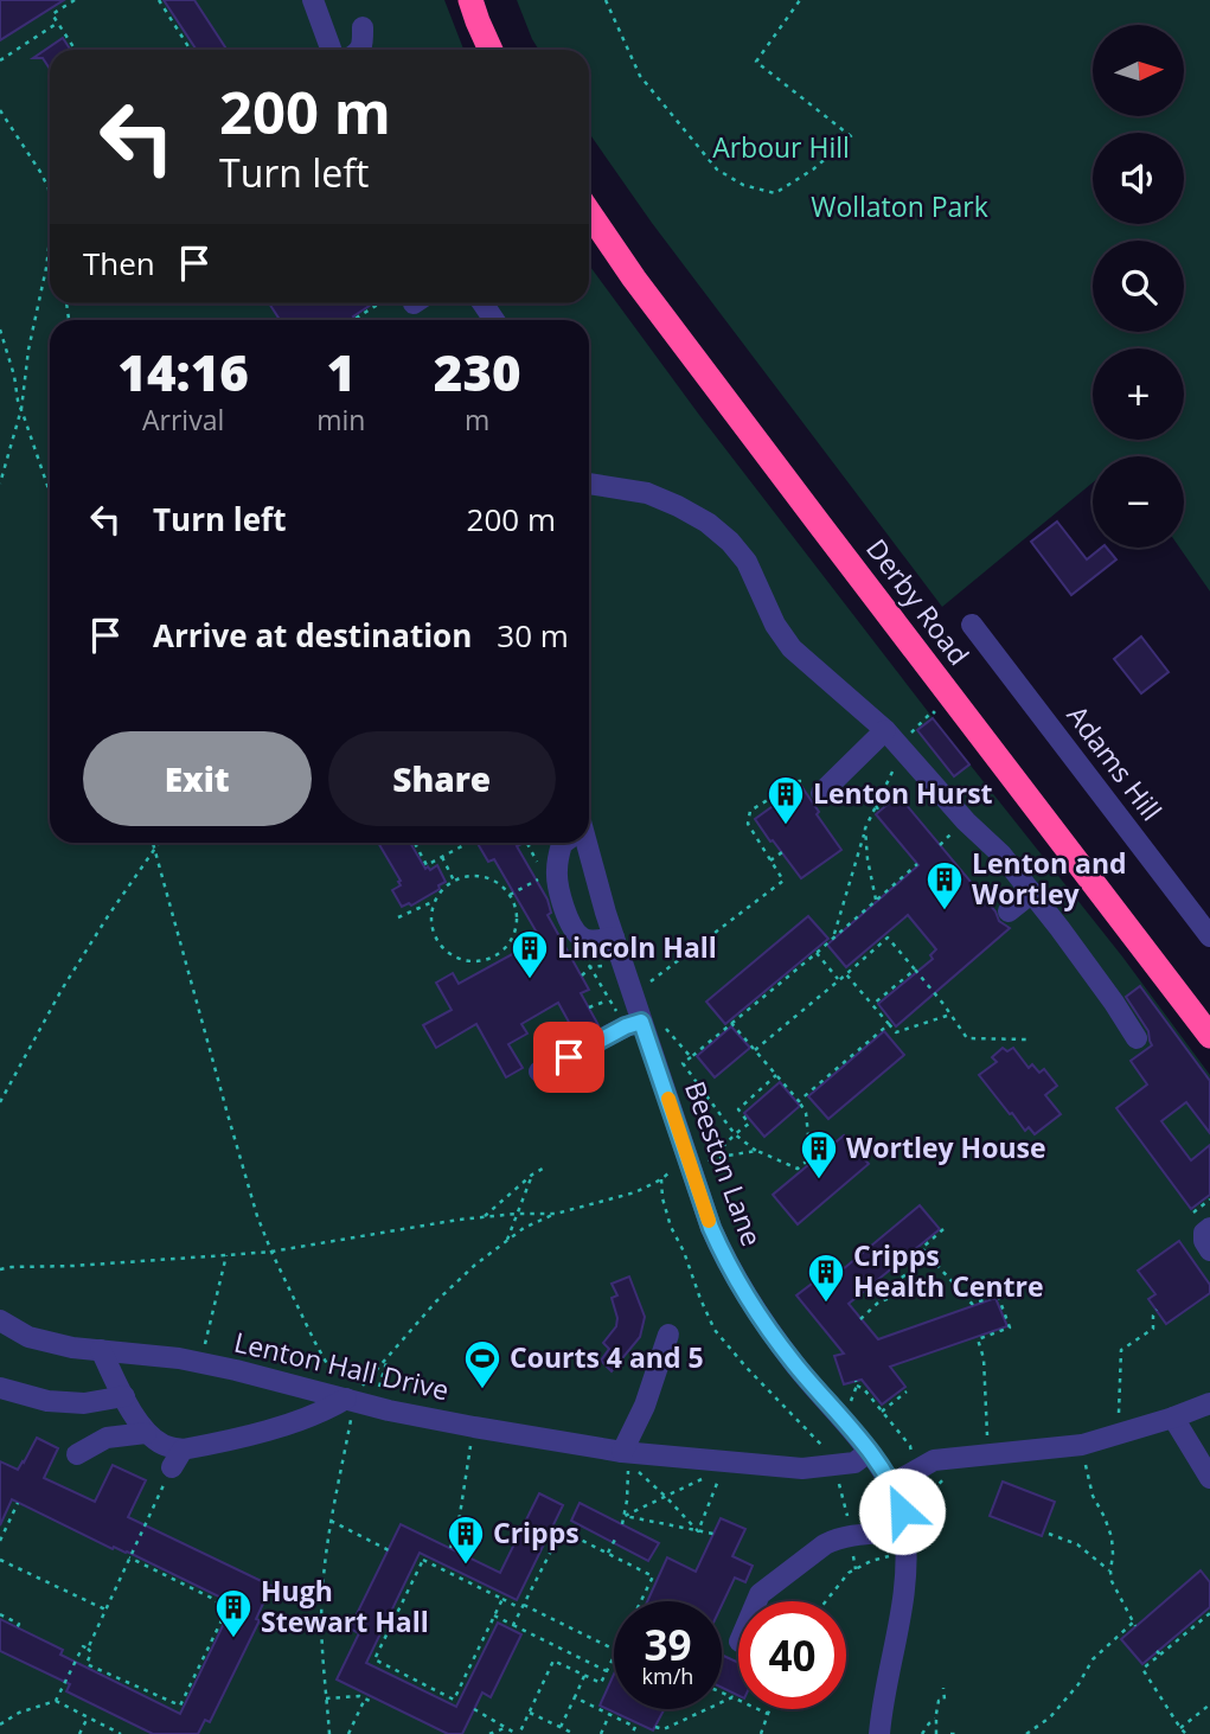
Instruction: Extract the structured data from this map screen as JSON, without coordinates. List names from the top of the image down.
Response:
{
  "streets": {
    "highway": ["Derby Road"],
    "street": ["Adams Hill", "Beeston Lane", "Lenton Hall Drive"]
  },
  "crossings": [
    ["Beeston Lane", "Lenton Hall Drive"]
  ],
  "parks": ["Arbour Hill", "Wollaton Park"],
  "places": {
    "building": [
      "Lenton Hurst",
      "Lenton and Wortley",
      "Lincoln Hall",
      "Wortley House",
      "Cripps Health Centre",
      "Cripps",
      "Hugh Stewart Hall"
    ],
    "sports": ["Courts 4 and 5"]
  },
  "north": "right",
  "page": {
    "map_buttons": ["+", "−"],
    "turn": ["200 m", "Turn left"],
    "then": "Then",
    "eta": [
      "14:16",
      "Arrival",
      "1",
      "min",
      "230",
      "m"
    ],
    "list": [
      {
        "name": "Turn left",
        "value": "200 m"
      },
      {
        "name": "Arrive at destination",
        "value": "30 m"
      }
    ],
    "buttons": ["Exit", "Share"],
    "speed": "39 km/h",
    "limit": "40"
  }
}
